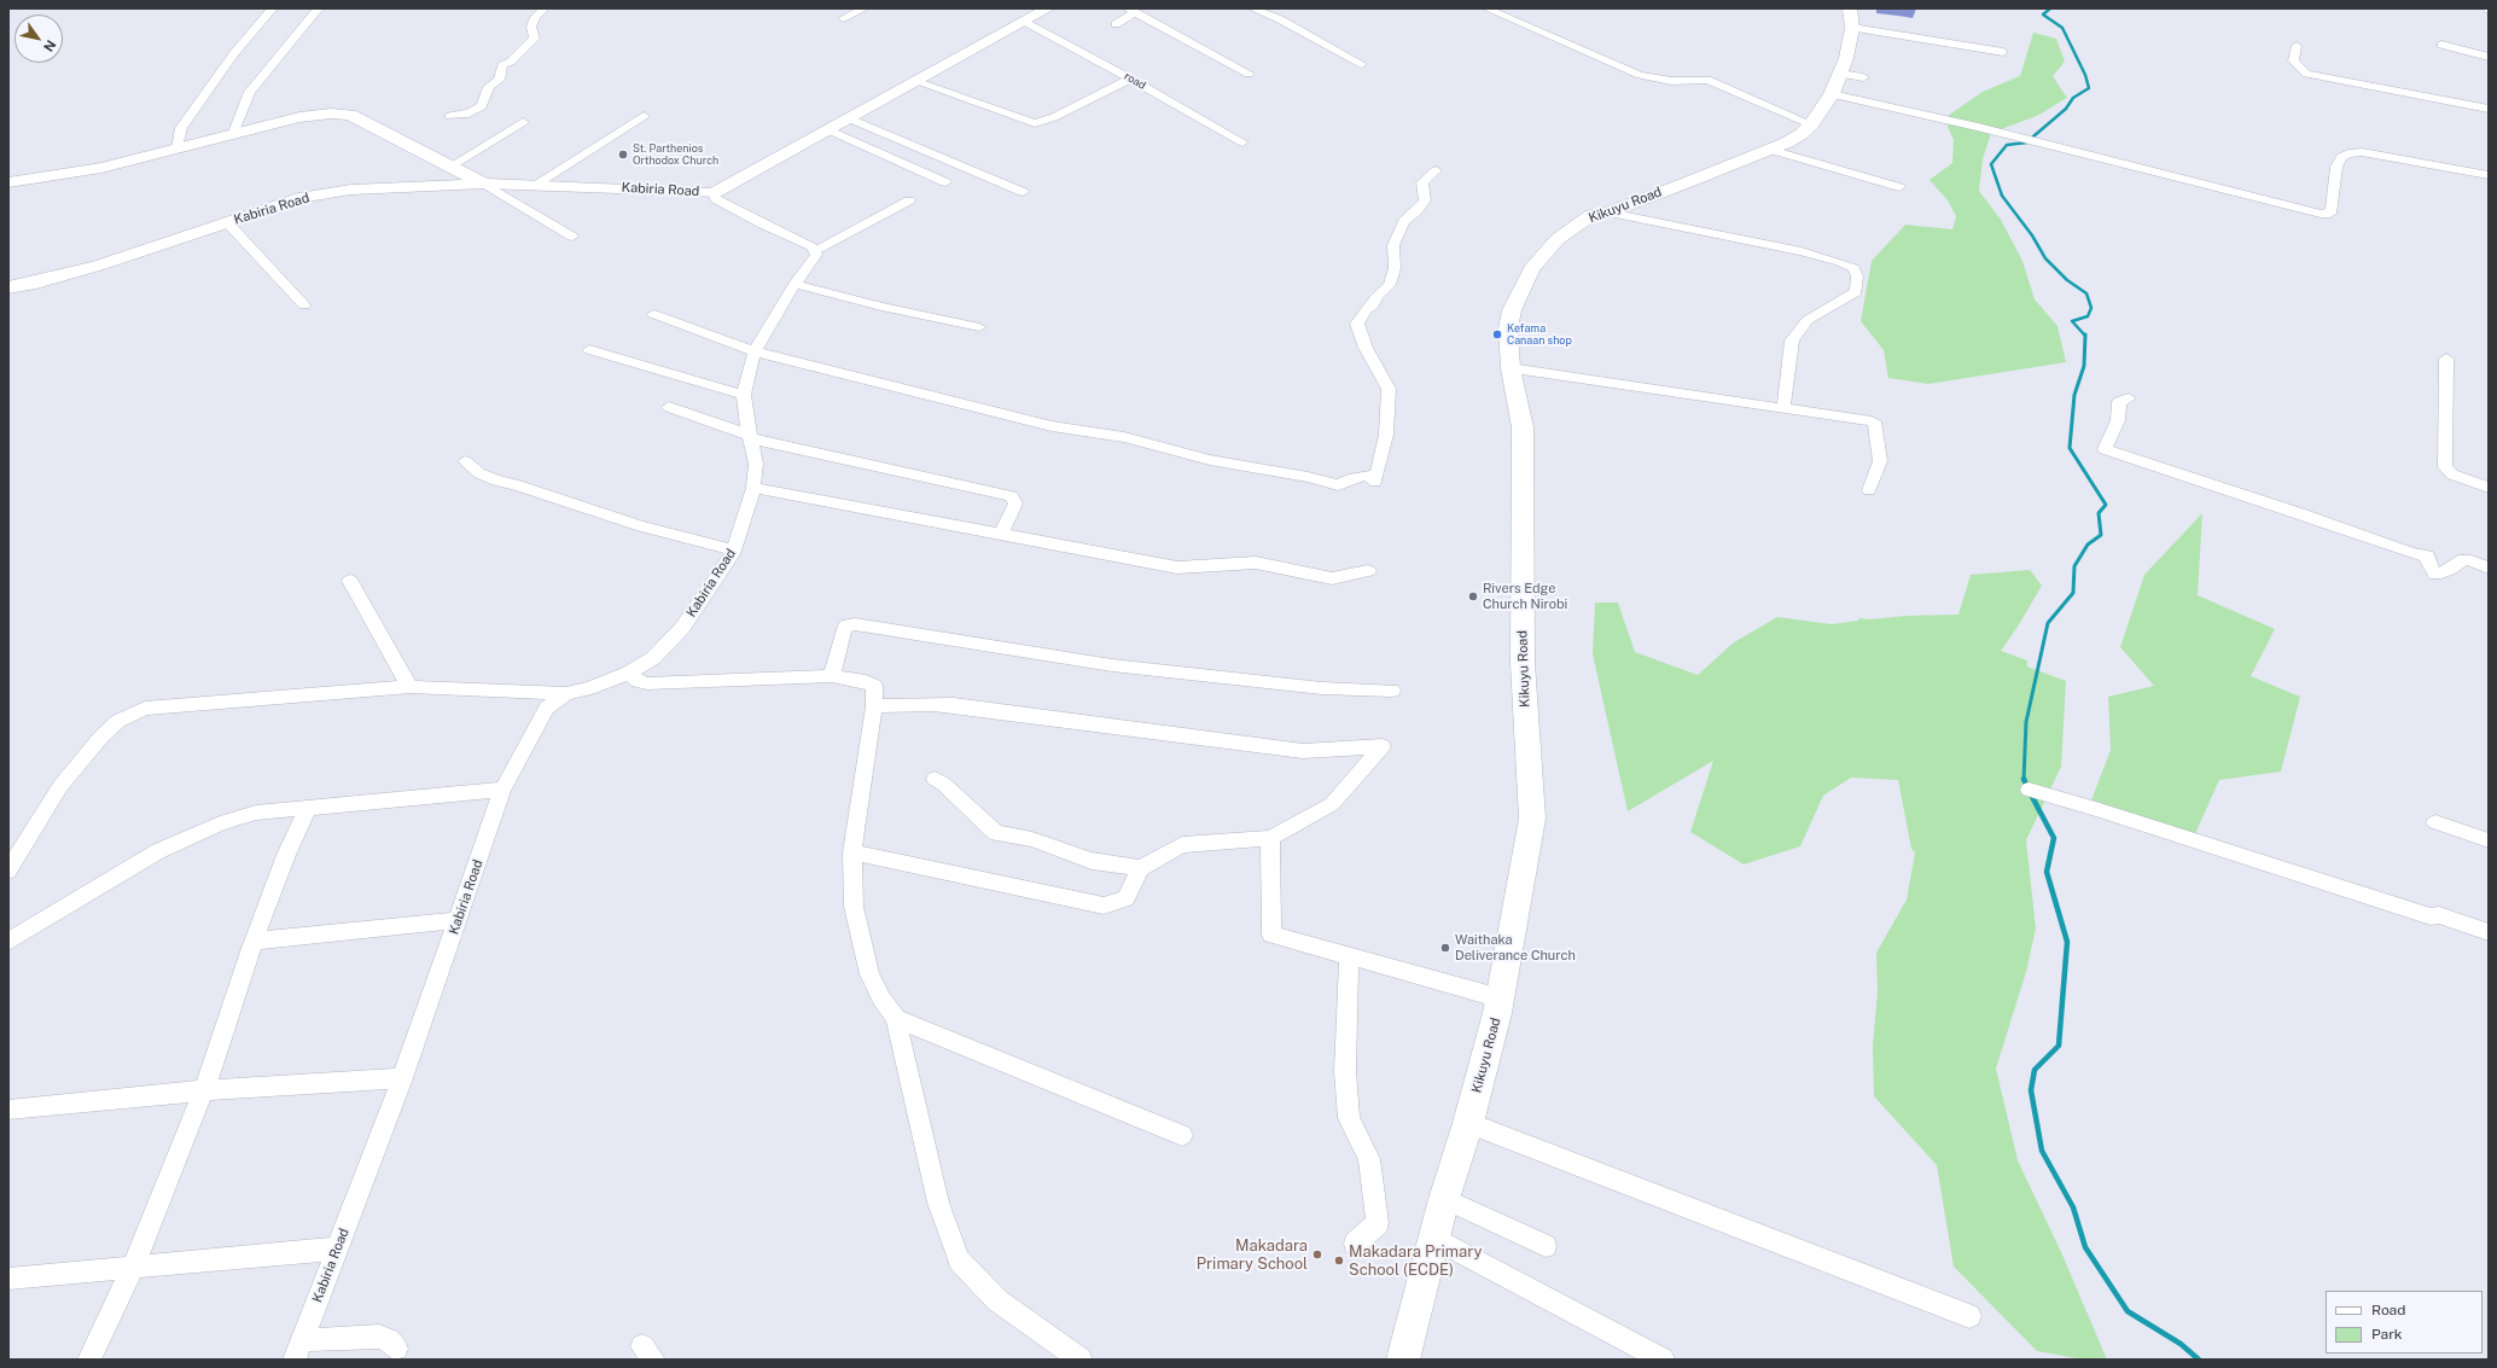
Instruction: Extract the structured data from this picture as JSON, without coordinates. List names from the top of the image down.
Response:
{
  "streets": {
    "main road": ["Kabiria Road", "Kikuyu Road"],
    "street": ["road"]
  },
  "places": [
    "St. Parthenios Orthodox Church",
    "Kefama Canaan shop",
    "Rivers Edge Church Nirobi",
    "Waithaka Deliverance Church",
    "Makadara Primary School",
    "Makadara Primary School (ECDE)"
  ],
  "legend": ["Road", "Park"],
  "north": "bottom right"
}
